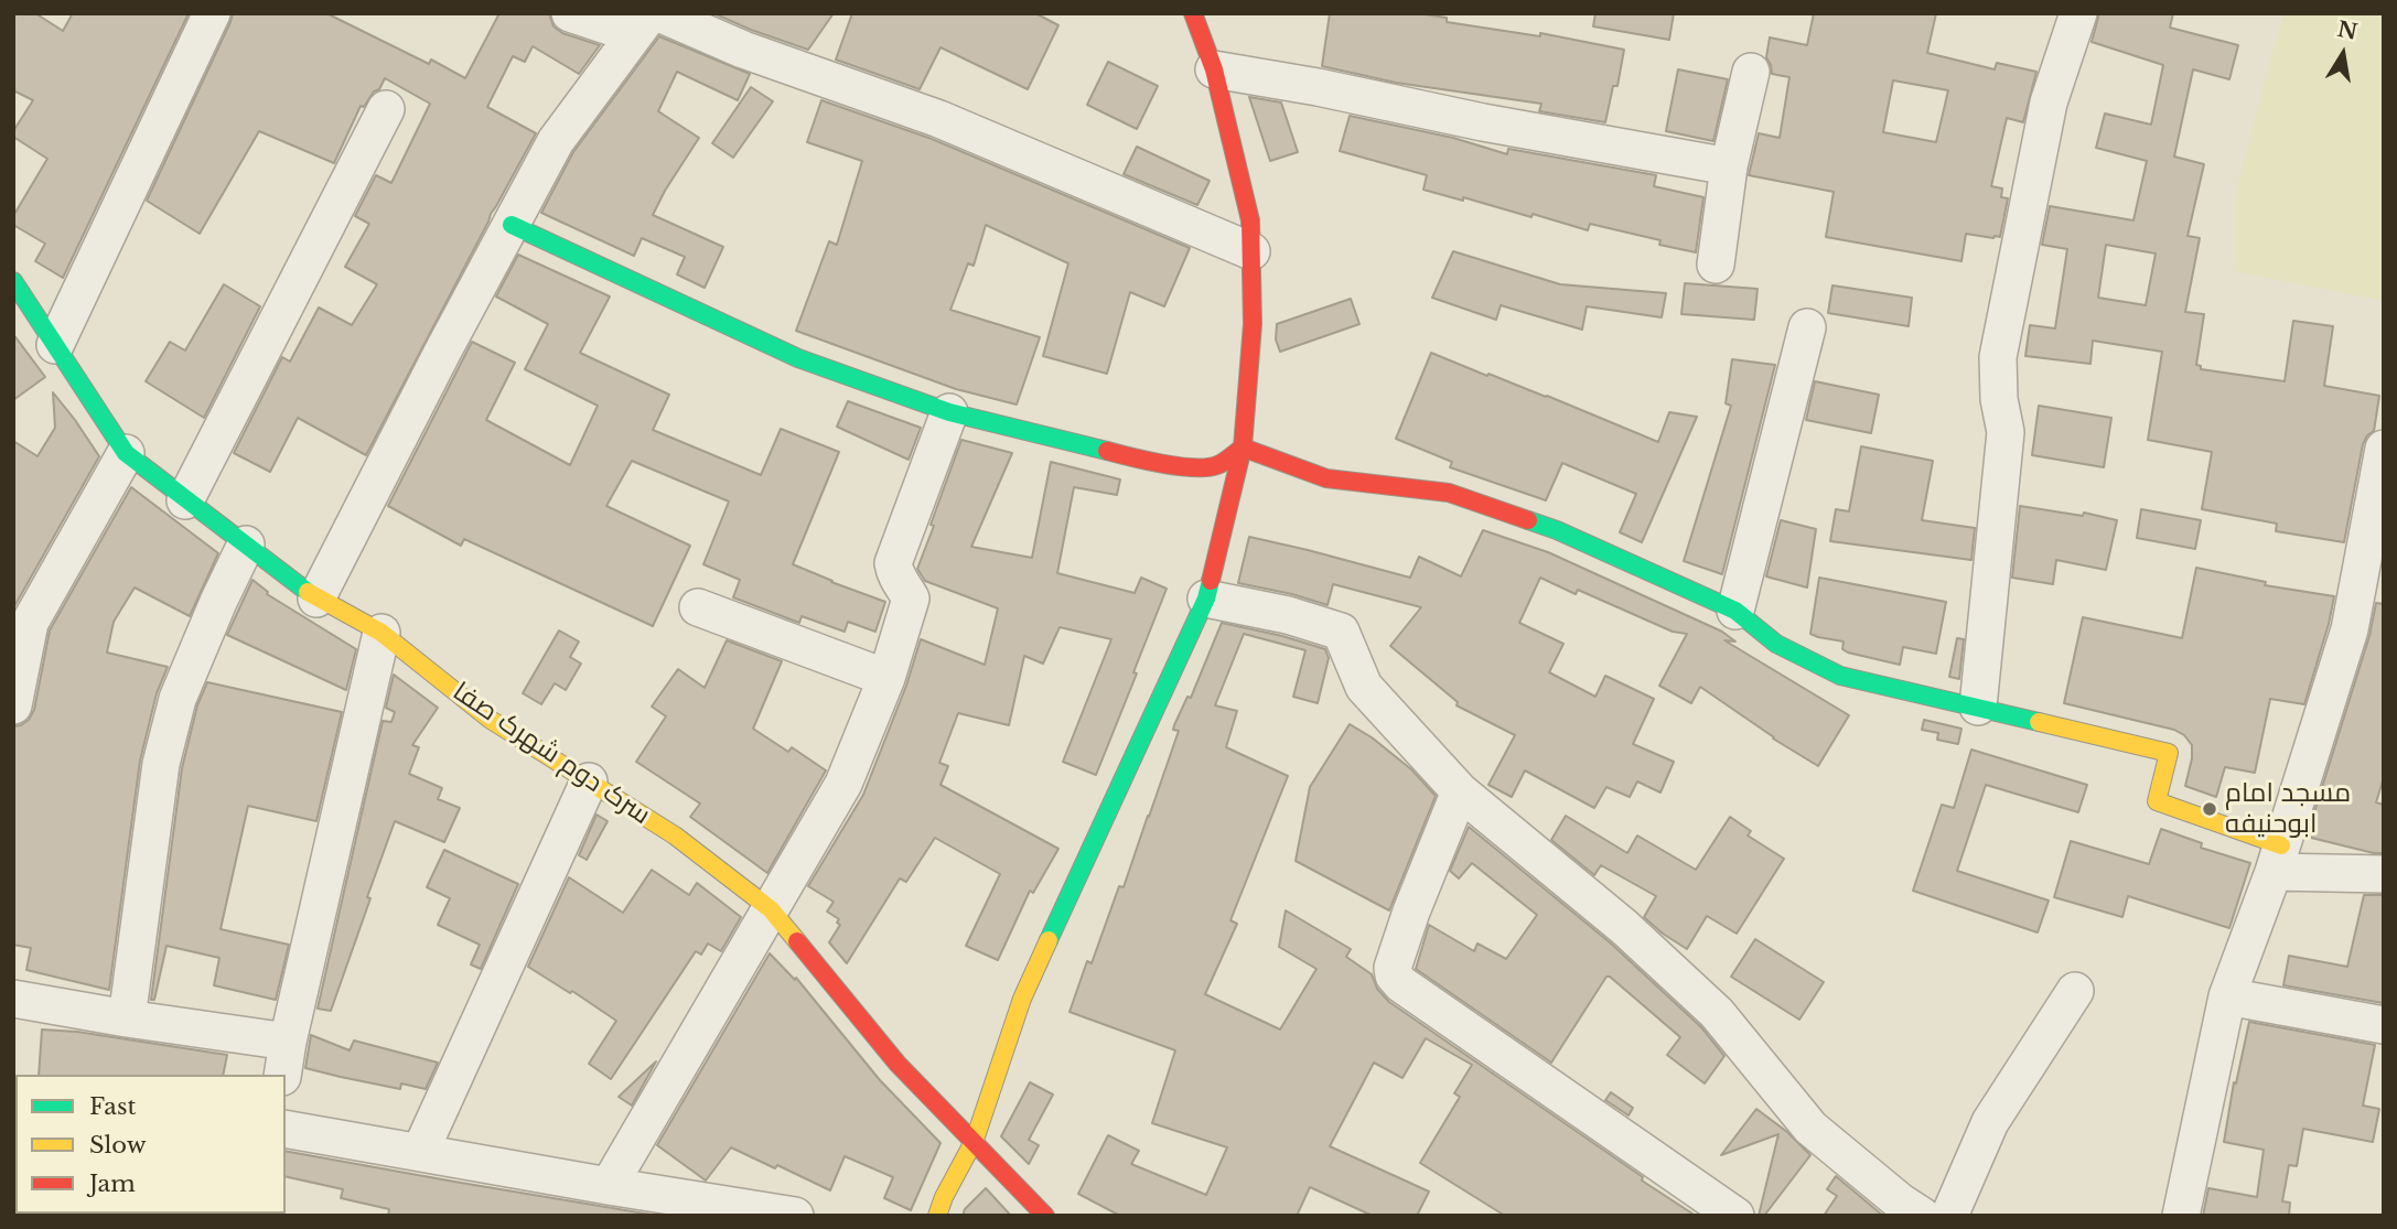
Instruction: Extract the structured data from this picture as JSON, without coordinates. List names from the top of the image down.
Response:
{
  "streets": {
    "street": ["سرک دوم شهرک صفا"]
  },
  "places": ["مسجد امام ابوحنیفه"],
  "legend": ["Fast", "Slow", "Jam"],
  "north": "top"
}
